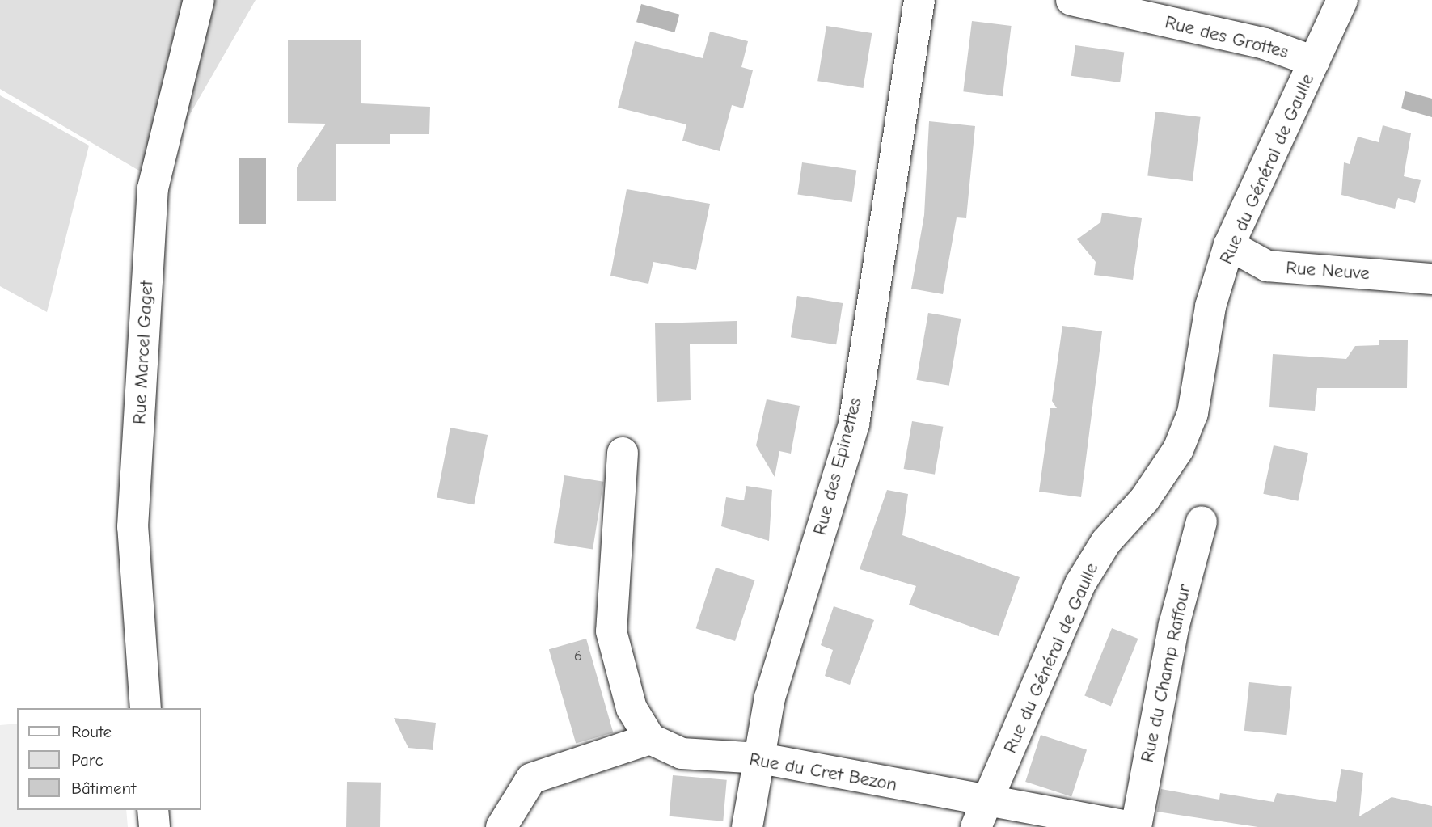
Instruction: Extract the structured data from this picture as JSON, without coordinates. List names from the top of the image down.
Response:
{
  "streets": {
    "street": [
      "Rue des Grottes",
      "Rue du Général de Gaulle",
      "Rue Neuve",
      "Rue Marcel Gaget",
      "Rue des Epinettes",
      "Rue du Champ Raffour",
      "Rue du Cret Bezon"
    ]
  },
  "crossings": [
    ["Rue des Grottes", "Rue du Général de Gaulle"],
    ["Rue du Général de Gaulle", "Rue Neuve"],
    ["Rue du Général de Gaulle", "Rue du Cret Bezon"],
    ["Rue des Epinettes", "Rue du Cret Bezon"]
  ],
  "house_numbers": ["6"],
  "legend": ["Route", "Parc", "Bâtiment"]
}
